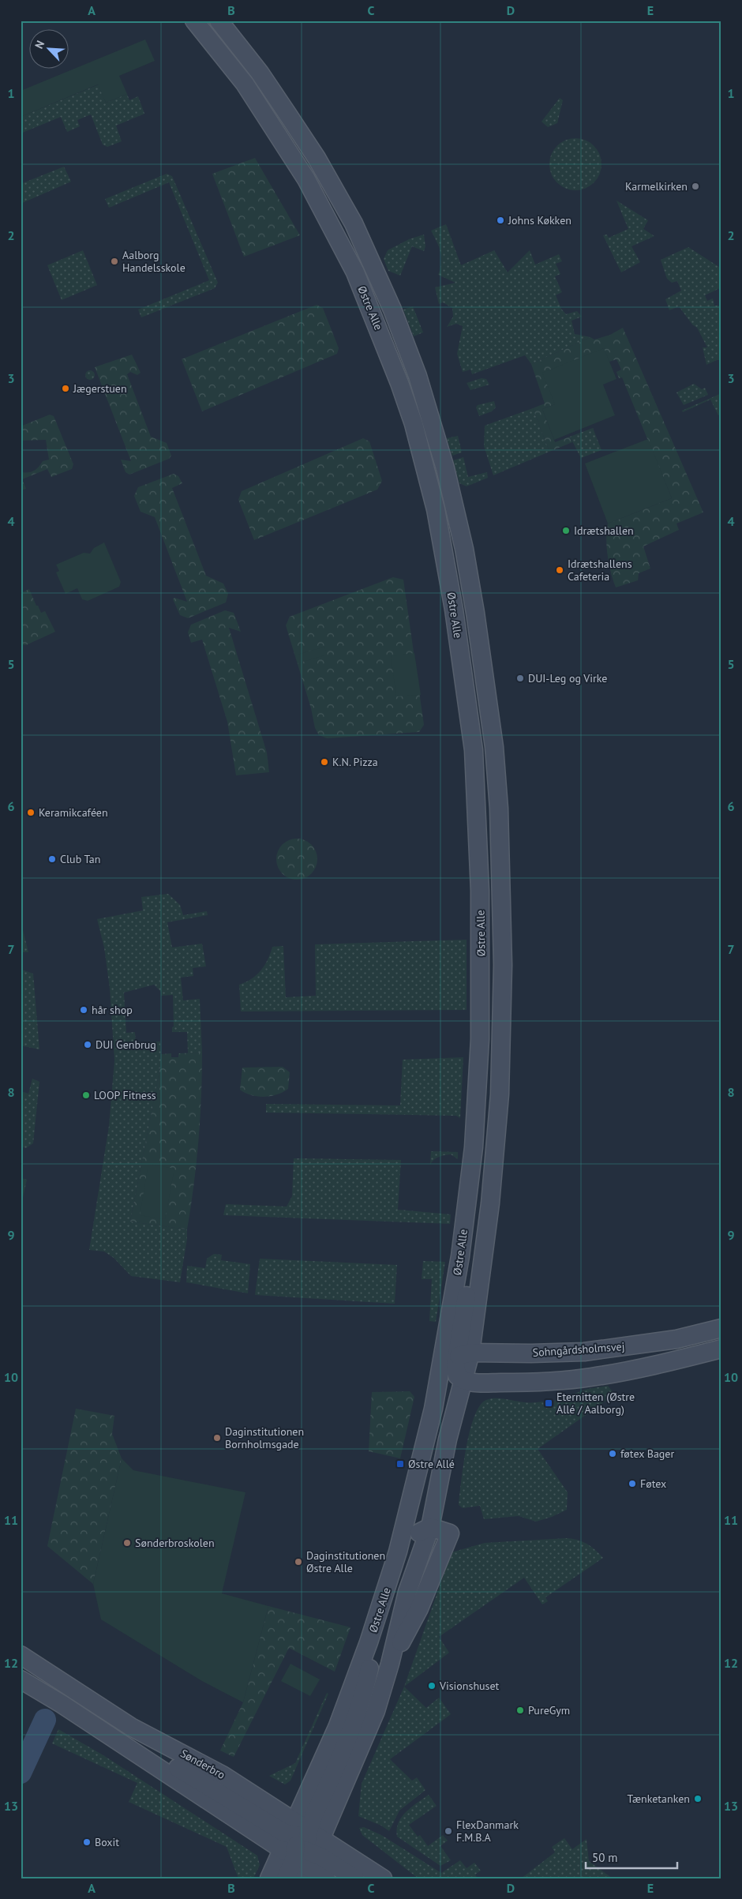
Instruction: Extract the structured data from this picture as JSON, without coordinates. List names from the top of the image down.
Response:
{
  "streets": {
    "street": ["Østre Alle", "Sohngårdsholmsvej", "Sønderbro"]
  },
  "crossings": [
    ["Østre Alle", "Sohngårdsholmsvej"],
    ["Østre Alle", "Sønderbro"]
  ],
  "places": {
    "other": [
      "Karmelkirken",
      "Johns Køkken",
      "Aalborg Handelsskole",
      "Jægerstuen",
      "Idrætshallen",
      "Idrætshallens Cafeteria",
      "DUI-Leg og Virke",
      "K.N. Pizza",
      "Keramikcaféen",
      "Club Tan",
      "hår shop",
      "DUI Genbrug",
      "LOOP Fitness",
      "Daginstitutionen Bornholmsgade",
      "føtex Bager",
      "Føtex",
      "Sønderbroskolen",
      "Daginstitutionen Østre Alle",
      "Visionshuset",
      "PureGym",
      "Tænketanken",
      "FlexDanmark F.M.B.A",
      "Boxit"
    ],
    "transit": ["Eternitten (Østre Allé / Aalborg)", "Østre Allé"]
  },
  "scale_bar": "50 m",
  "north": "top left",
  "grid": {
    "columns": [
      "A",
      "B",
      "C",
      "D",
      "E"
    ],
    "rows": [
      "1",
      "2",
      "3",
      "4",
      "5",
      "6",
      "7",
      "8",
      "9",
      "10",
      "11",
      "12",
      "13"
    ]
  }
}
